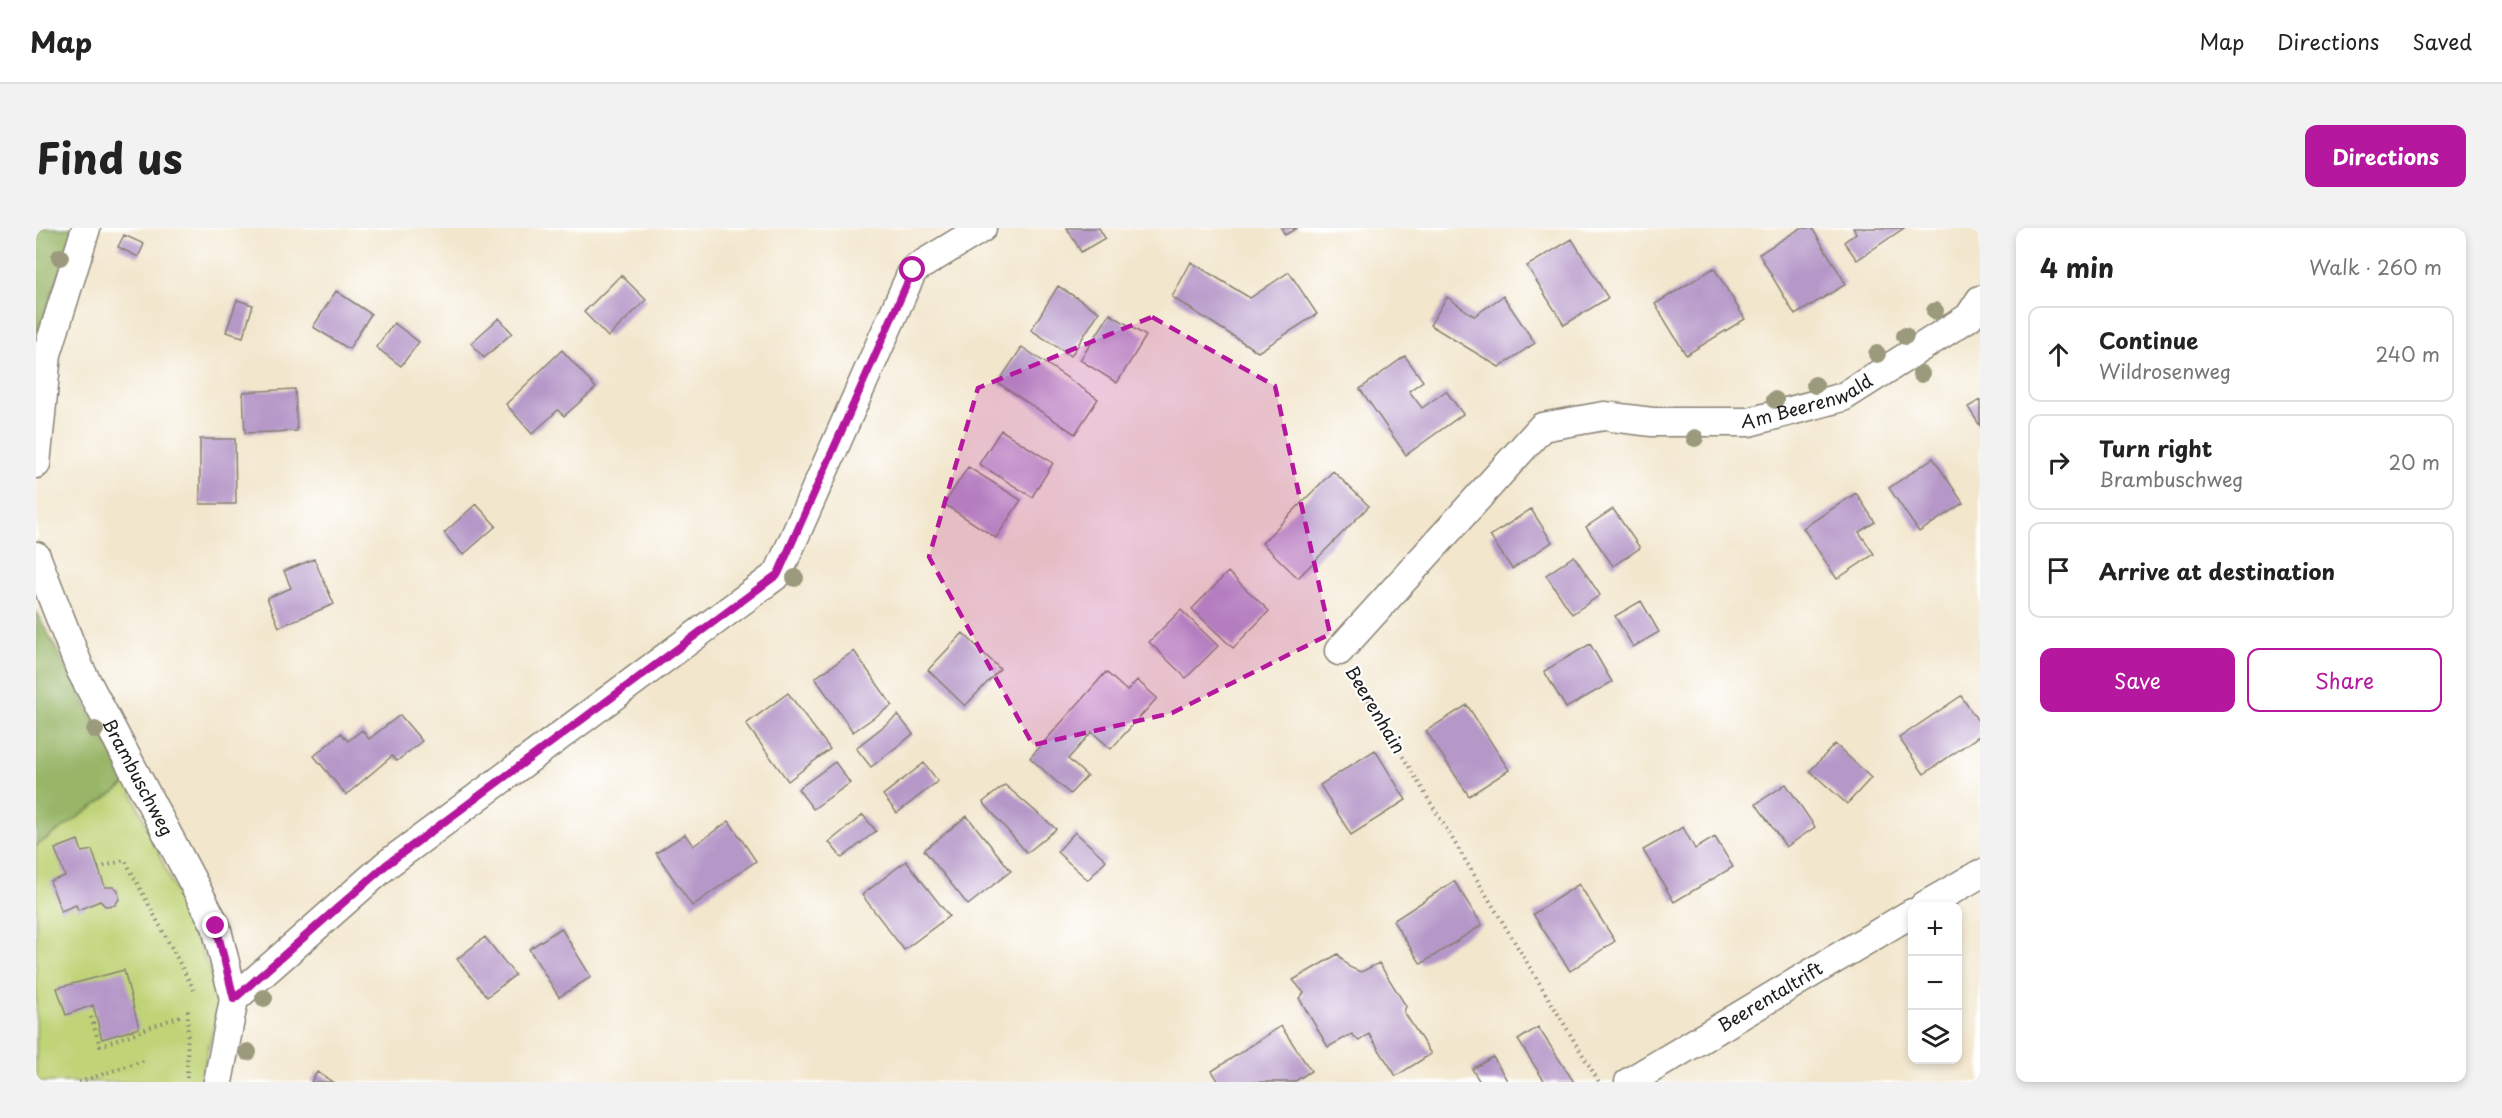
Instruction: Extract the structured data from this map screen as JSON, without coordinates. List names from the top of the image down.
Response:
{
  "streets": {
    "street": [
      "Am Beerenwald",
      "Beerenhain",
      "Brambuschweg",
      "Beerentaltrift"
    ]
  },
  "crossings": [
    ["Am Beerenwald", "Beerenhain"]
  ],
  "page": {
    "header": "Map",
    "nav": ["Map", "Directions", "Saved"],
    "title": "Find us",
    "buttons": [
      "Directions",
      ["Save", "Share"]
    ],
    "heading": ["4 min", "Walk · 260 m"],
    "list": [
      ["Continue", "Wildrosenweg", "240 m"],
      ["Turn right", "Brambuschweg", "20 m"],
      "Arrive at destination"
    ],
    "map_buttons": ["+", "−"]
  }
}
